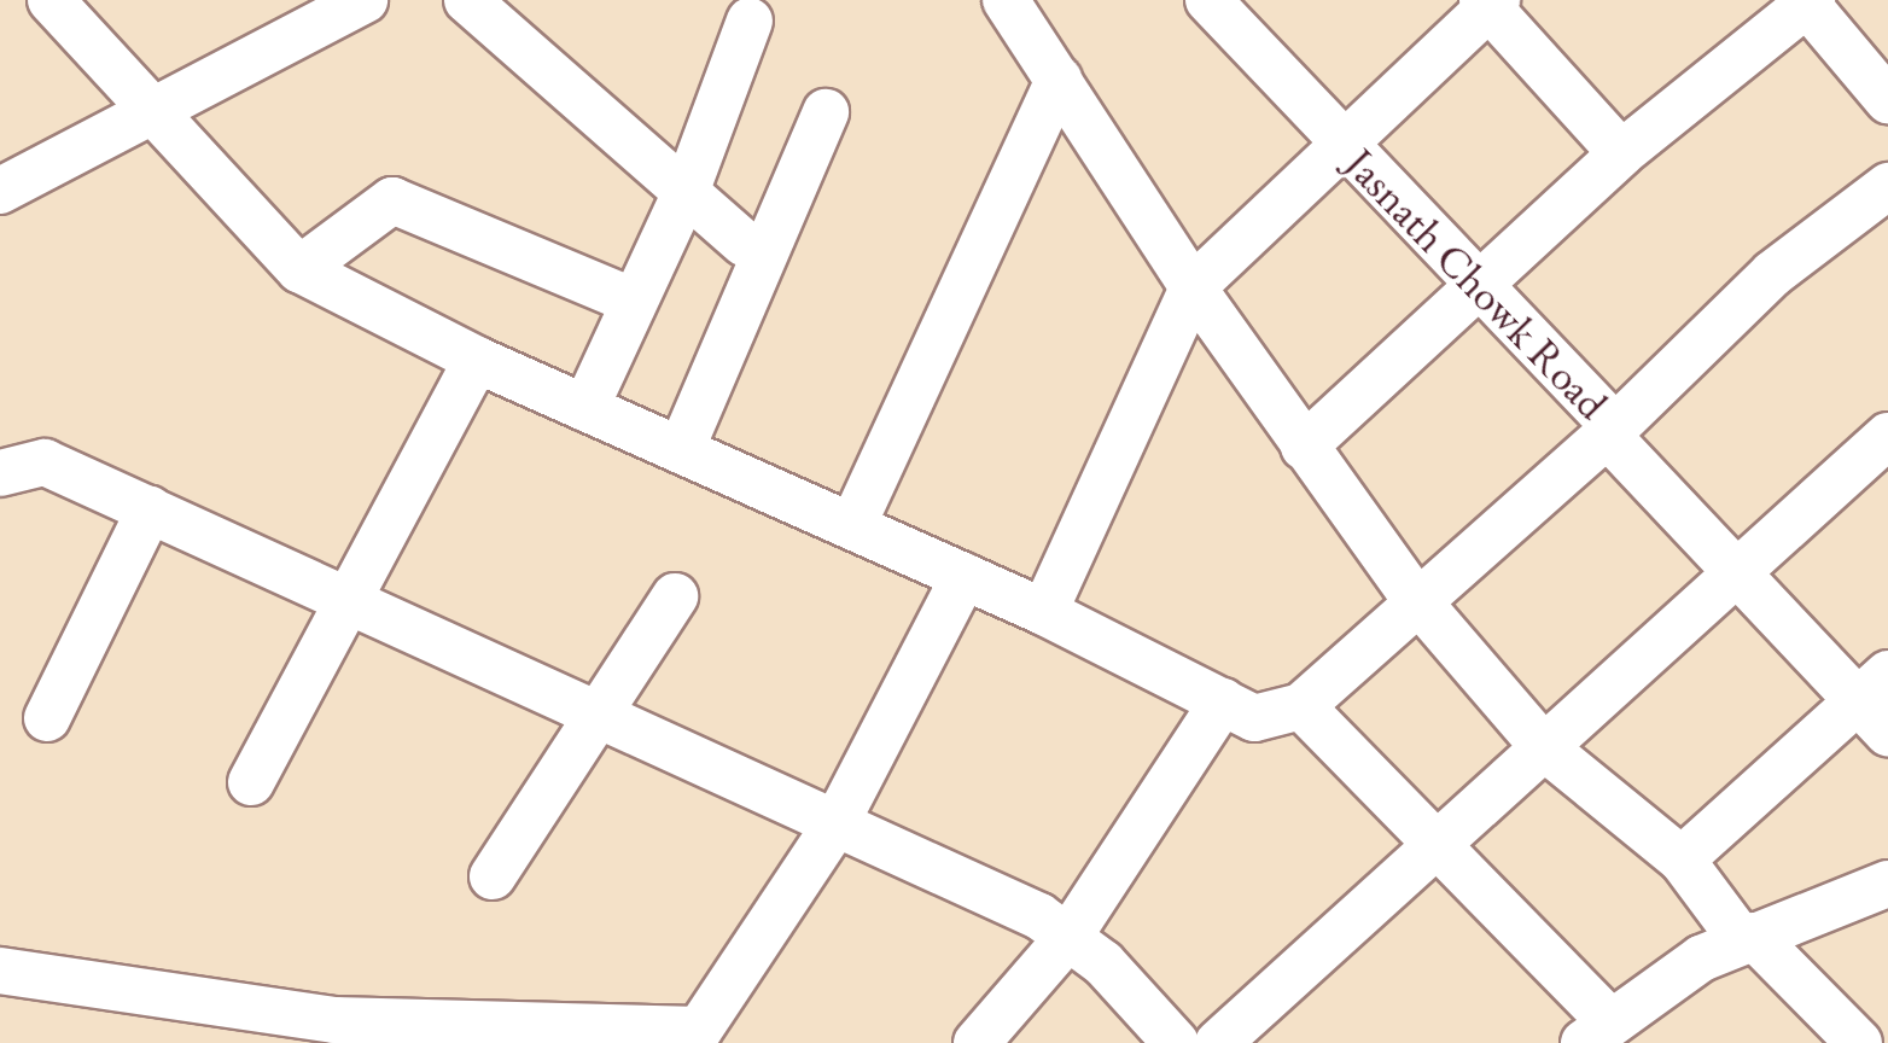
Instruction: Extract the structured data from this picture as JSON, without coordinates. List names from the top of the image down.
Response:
{
  "streets": {
    "street": ["Jasnath Chowk Road"]
  }
}
